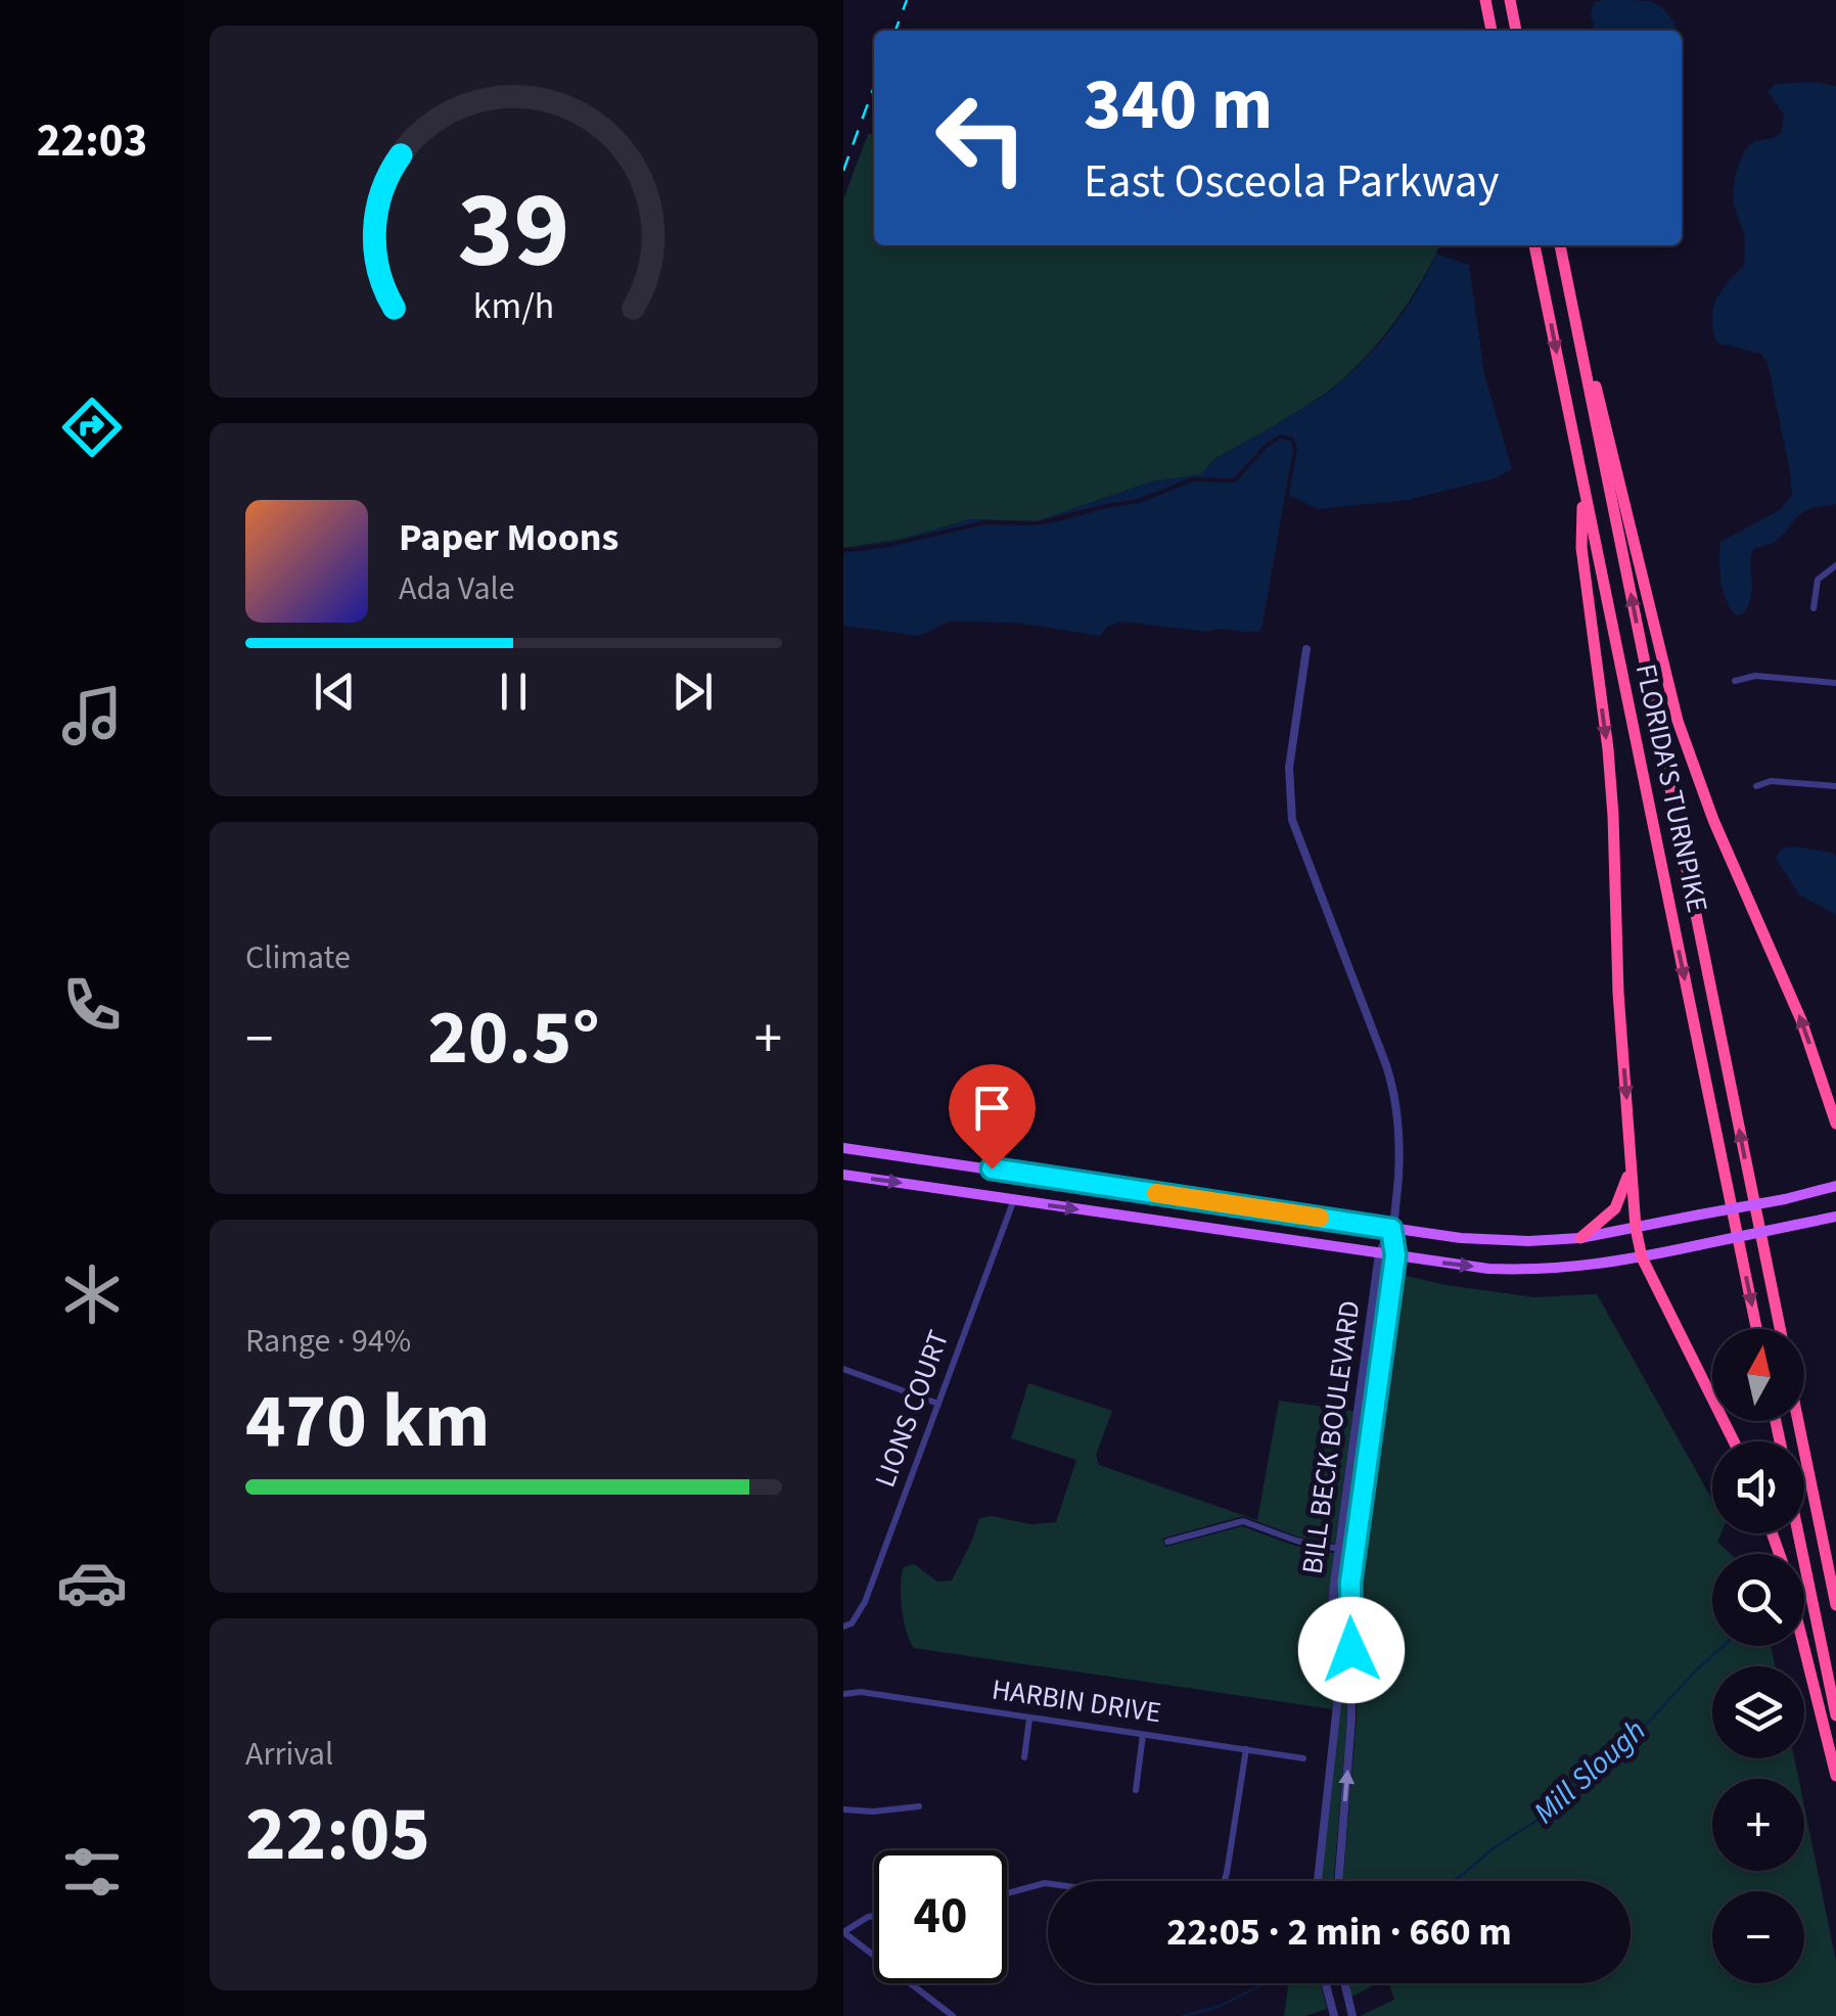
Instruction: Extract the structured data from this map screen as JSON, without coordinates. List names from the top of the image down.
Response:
{
  "streets": {
    "highway": ["FLORIDA'S TURNPIKE"],
    "street": ["LIONS COURT", "BILL BECK BOULEVARD", "HARBIN DRIVE"]
  },
  "water": ["Mill Slough"],
  "north": "top",
  "page": {
    "tabs": "22:03",
    "turn": ["340 m", "East Osceola Parkway"],
    "song": ["Paper Moons", "Ada Vale"],
    "tile": [
      "Climate",
      ["Range · 94%", "470 km"],
      ["Arrival", "22:05"]
    ],
    "heat": ["−", "20.5°", "+"],
    "map_buttons": ["+", "−"],
    "limit": "40",
    "trip": "22:05 · 2 min · 660 m",
    "gauge": ["39", "km/h"]
  }
}
